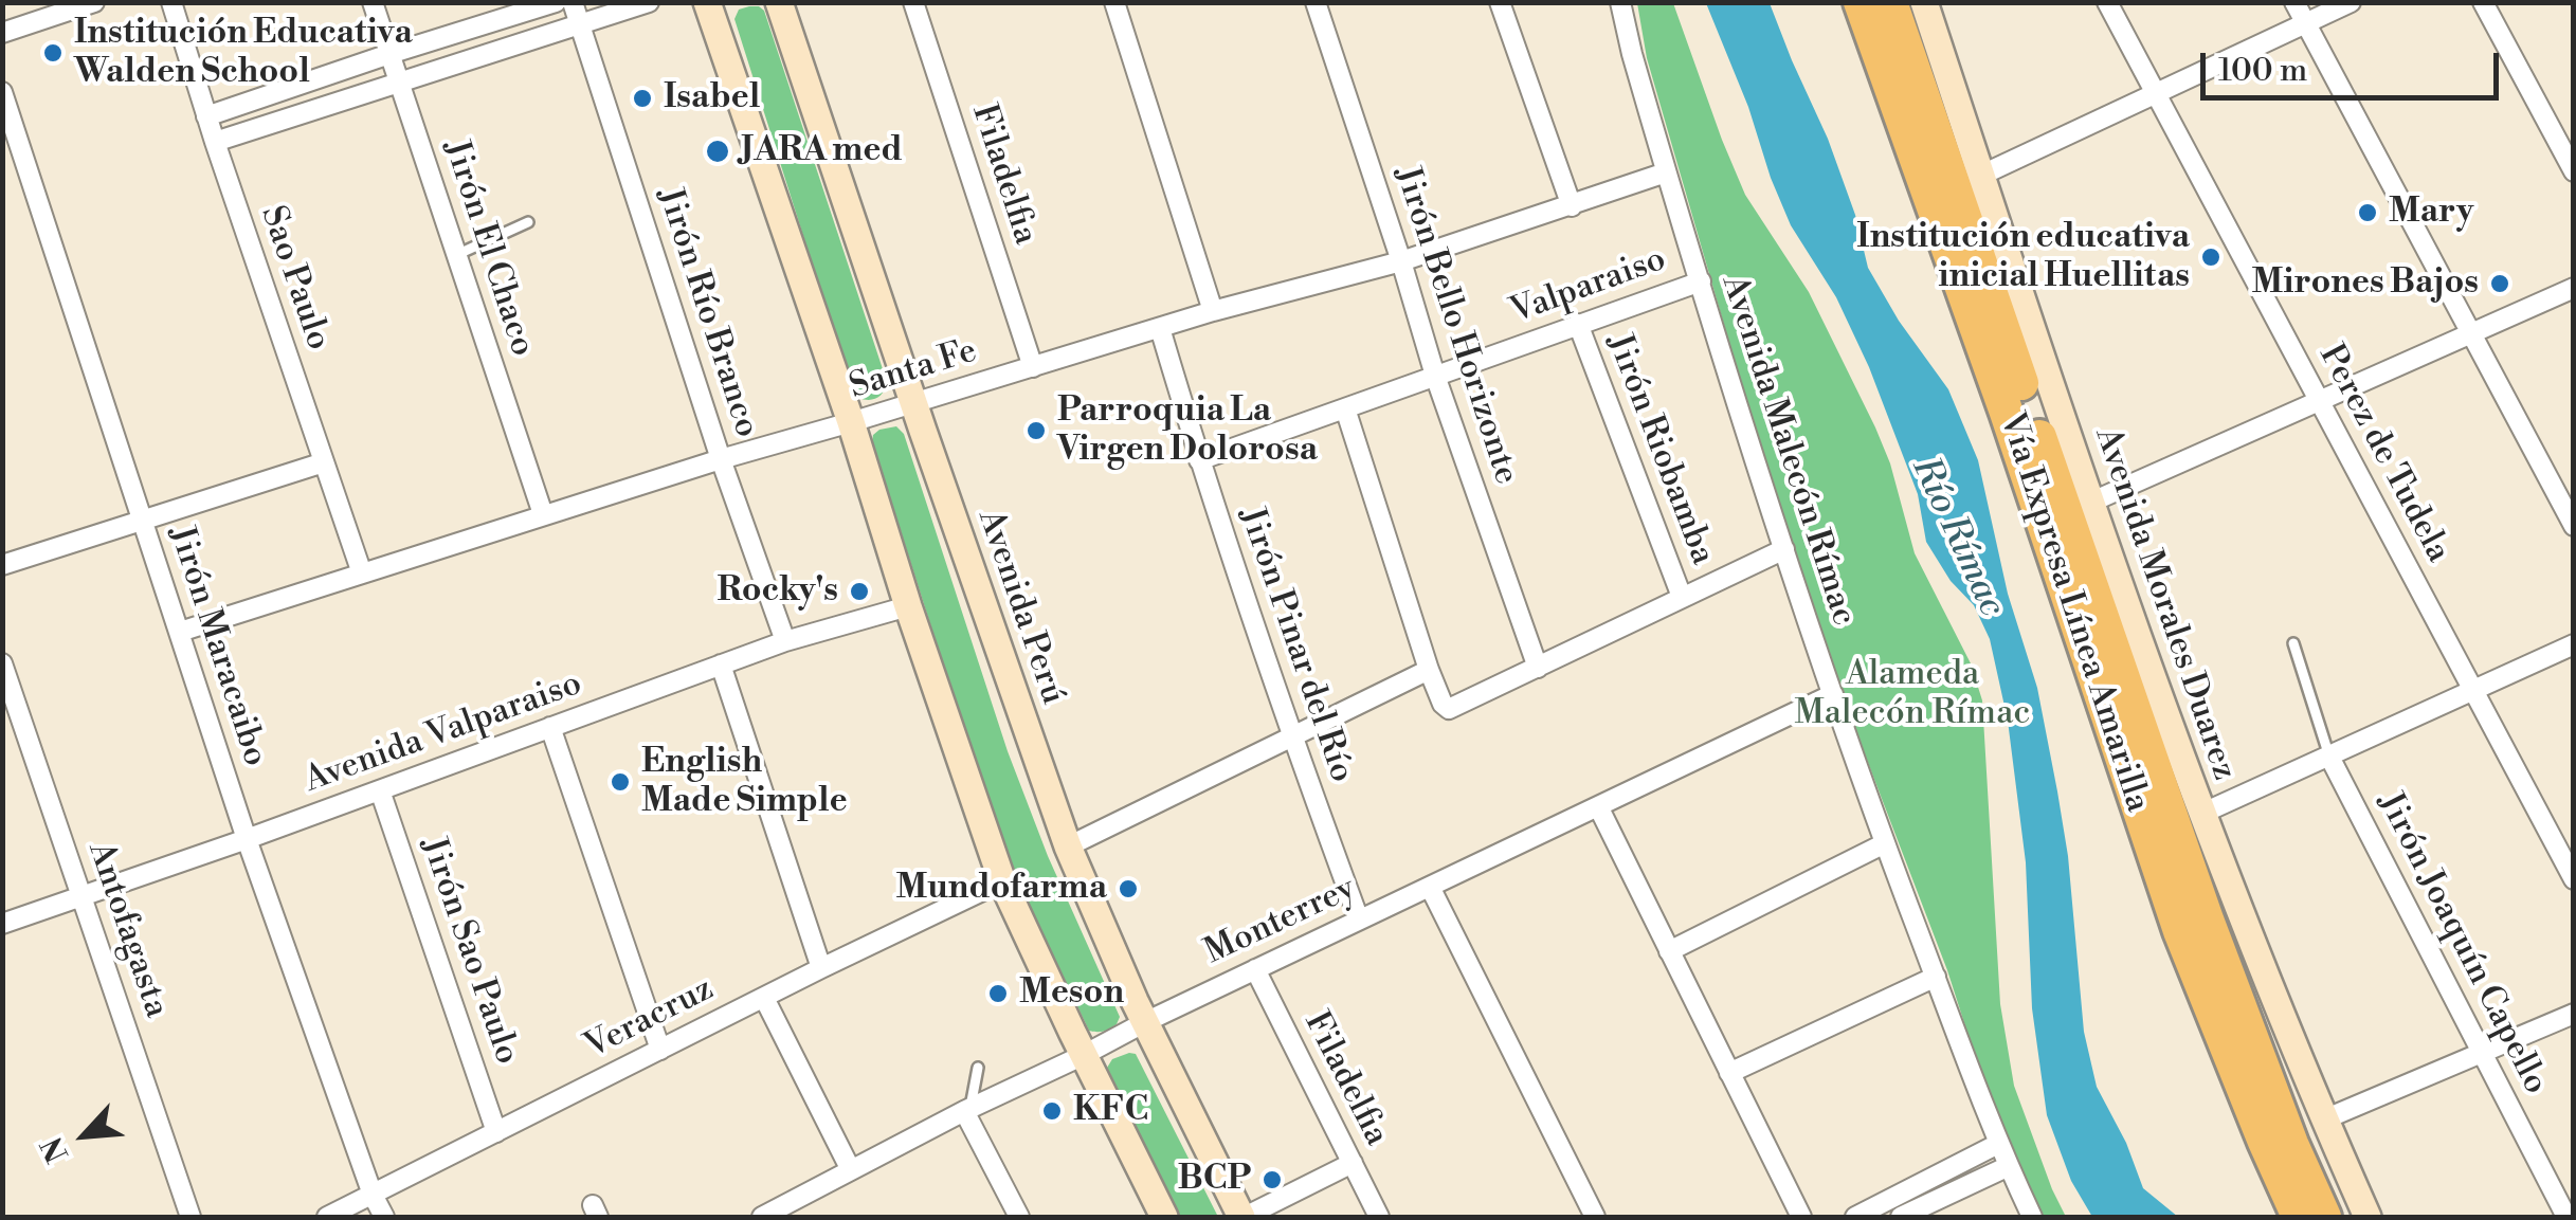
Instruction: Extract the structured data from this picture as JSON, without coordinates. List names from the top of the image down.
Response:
{
  "streets": {
    "highway": ["Vía Expresa Línea Amarilla"],
    "main road": ["Avenida Morales Duarez", "Avenida Perú"],
    "street": [
      "Filadelfia",
      "Jirón El Chaco",
      "Sao Paulo",
      "Valparaiso",
      "Jirón Río Branco",
      "Jirón Bello Horizonte",
      "Santa Fe",
      "Jirón Riobamba",
      "Avenida Malecón Rímac",
      "Perez de Tudela",
      "Jirón Pinar del Río",
      "Jirón Maracaibo",
      "Avenida Valparaiso",
      "Monterrey",
      "Antofagasta",
      "Jirón Joaquín Capello",
      "Jirón Sao Paulo",
      "Veracruz"
    ]
  },
  "crossings": [
    ["Filadelfia", "Santa Fe"],
    ["Filadelfia", "Monterrey"],
    ["Jirón El Chaco", "Santa Fe"],
    ["Sao Paulo", "Santa Fe"],
    ["Valparaiso", "Jirón Bello Horizonte"],
    ["Valparaiso", "Jirón Riobamba"],
    ["Valparaiso", "Avenida Malecón Rímac"],
    ["Valparaiso", "Jirón Pinar del Río"],
    ["Jirón Río Branco", "Santa Fe"],
    ["Jirón Río Branco", "Avenida Valparaiso"],
    ["Jirón Bello Horizonte", "Santa Fe"],
    ["Santa Fe", "Avenida Malecón Rímac"],
    ["Santa Fe", "Avenida Perú"],
    ["Santa Fe", "Jirón Pinar del Río"],
    ["Santa Fe", "Jirón Maracaibo"],
    ["Avenida Malecón Rímac", "Monterrey"],
    ["Avenida Perú", "Monterrey"],
    ["Jirón Pinar del Río", "Monterrey"],
    ["Jirón Maracaibo", "Avenida Valparaiso"],
    ["Jirón Maracaibo", "Veracruz"],
    ["Avenida Valparaiso", "Antofagasta"],
    ["Avenida Valparaiso", "Jirón Sao Paulo"],
    ["Jirón Sao Paulo", "Veracruz"]
  ],
  "water": ["Río Rímac"],
  "parks": ["Alameda Malecón Rímac"],
  "places": [
    "Institución Educativa Walden School",
    "Isabel",
    "JARA med",
    "Mary",
    "Institución educativa inicial Huellitas",
    "Mirones Bajos",
    "Parroquia La Virgen Dolorosa",
    "Rocky's",
    "English Made Simple",
    "Mundofarma",
    "Meson",
    "KFC",
    "BCP"
  ],
  "scale_bar": "100 m",
  "north": "bottom left"
}
